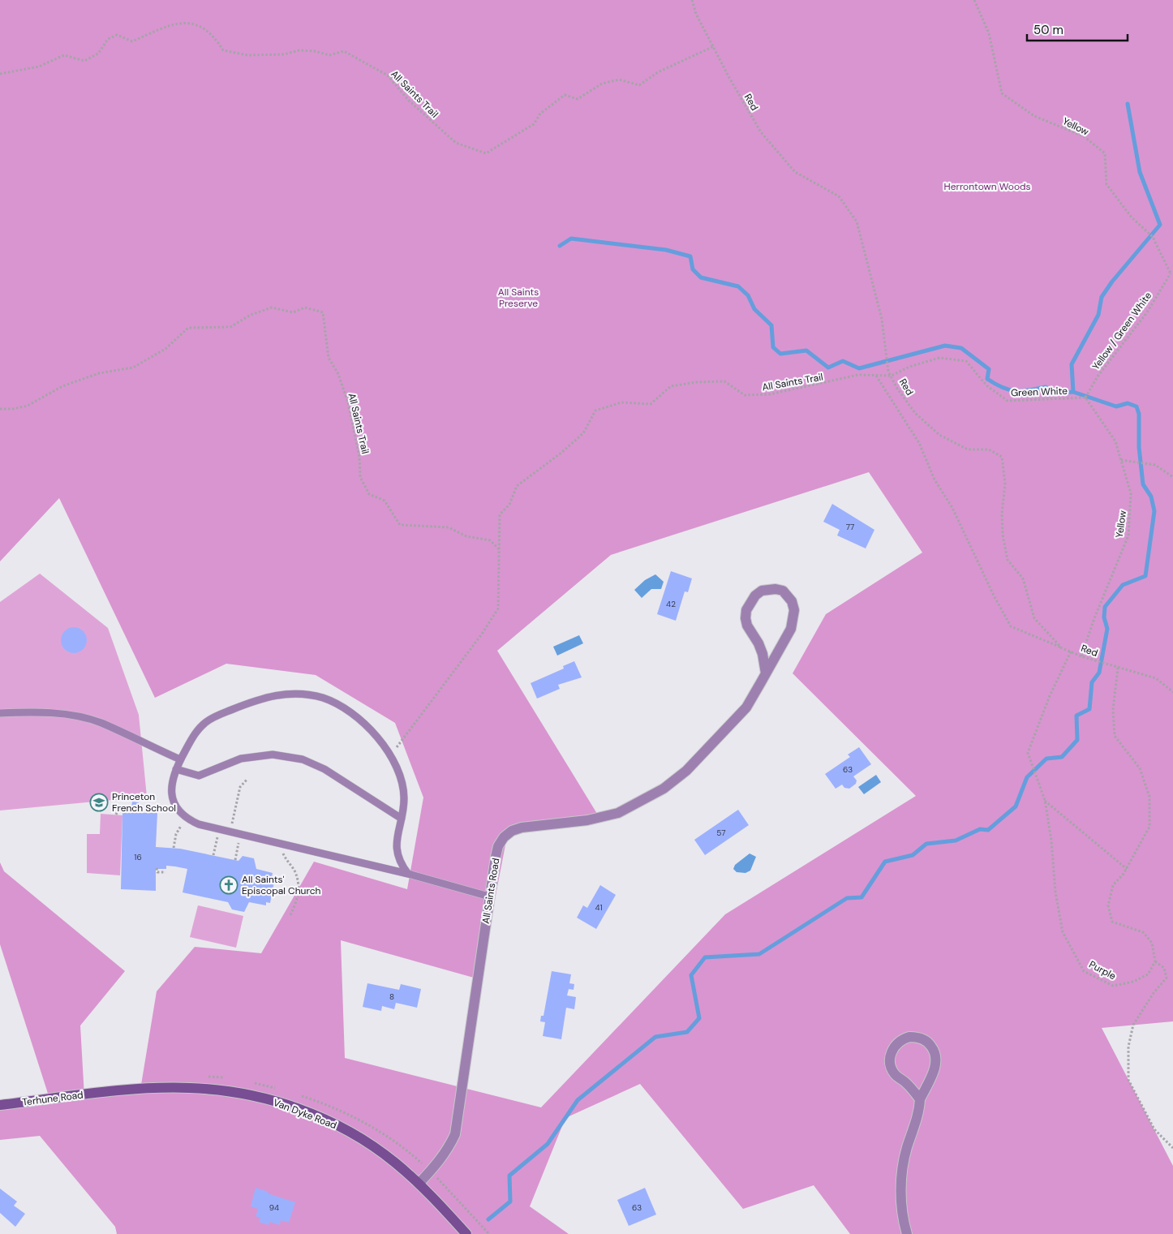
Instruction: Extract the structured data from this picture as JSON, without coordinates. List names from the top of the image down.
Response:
{
  "streets": {
    "street": ["All Saints Road", "Terhune Road", "Van Dyke Road"],
    "path": [
      "All Saints Trail",
      "Red",
      "Yellow",
      "Yellow / Green White",
      "Green White",
      "Purple"
    ]
  },
  "crossings": [
    ["All Saints Trail", "Red"],
    ["All Saints Trail", "Green White"],
    ["Red", "Yellow"],
    ["Red", "Green White"],
    ["Red", "Purple"],
    ["Yellow", "Yellow / Green White"],
    ["Yellow", "Green White"],
    ["Yellow / Green White", "Green White"],
    ["All Saints Road", "Van Dyke Road"],
    ["Terhune Road", "Van Dyke Road"]
  ],
  "parks": ["Herrontown Woods", "All Saints Preserve"],
  "places": {
    "school or university": ["Princeton French School"],
    "church": ["All Saints' Episcopal Church"]
  },
  "house_numbers": [
    "77",
    "42",
    "63",
    "57",
    "16",
    "41",
    "8",
    "94",
    "63"
  ],
  "scale_bar": "50 m"
}
